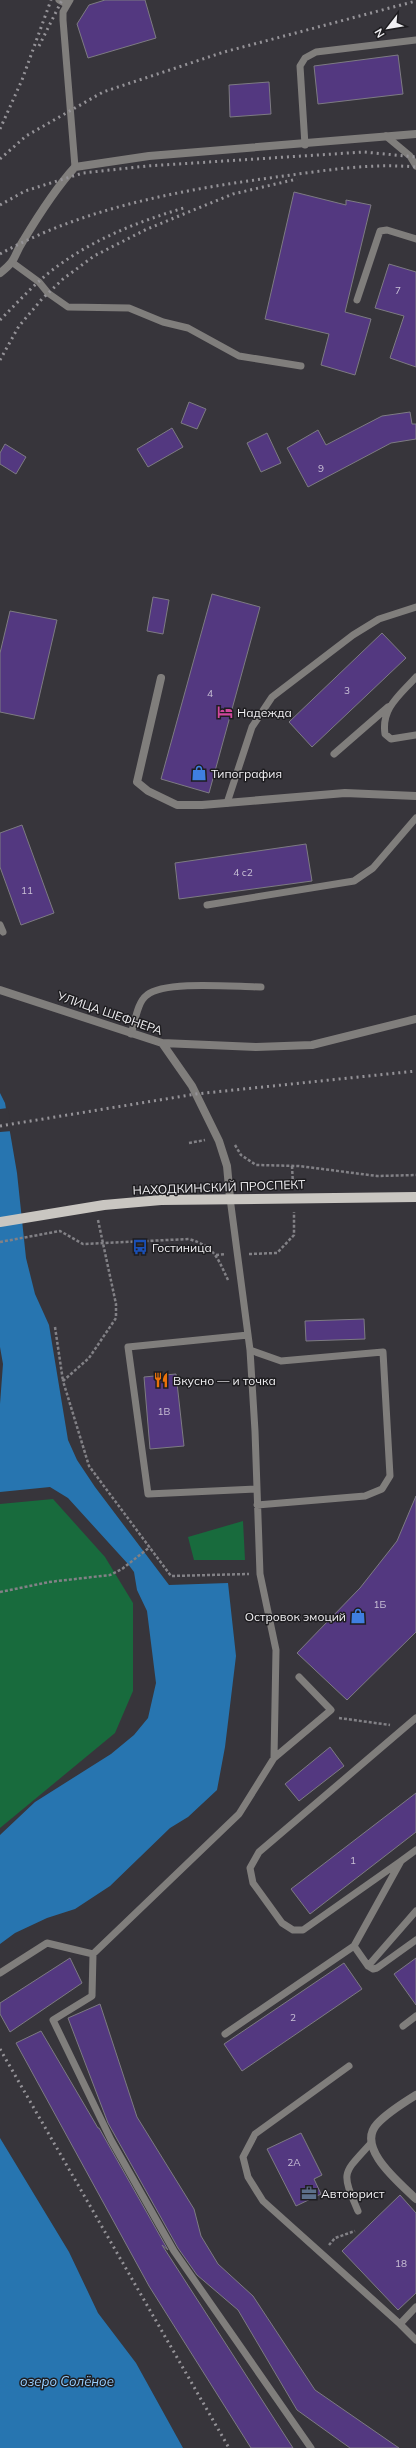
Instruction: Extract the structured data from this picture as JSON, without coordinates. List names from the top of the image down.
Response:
{
  "streets": {
    "main road": ["НАХОДКИНСКИЙ ПРОСПЕКТ"],
    "street": ["УЛИЦА ШЕФНЕРА"]
  },
  "crossings": [
    ["УЛИЦА ШЕФНЕРА", "НАХОДКИНСКИЙ ПРОСПЕКТ"]
  ],
  "water": ["озеро Солёное"],
  "places": {
    "hotel": ["Надежда"],
    "shop": ["Типография", "Островок эмоций"],
    "bus stop": ["Гостиница"],
    "restaurant": ["Вкусно — и точка"],
    "office": ["Автоюрист"]
  },
  "house_numbers": [
    "7",
    "9",
    "3",
    "4",
    "4 с2",
    "11",
    "1В",
    "1Б",
    "1",
    "2",
    "2А",
    "18"
  ],
  "north": "bottom left"
}
